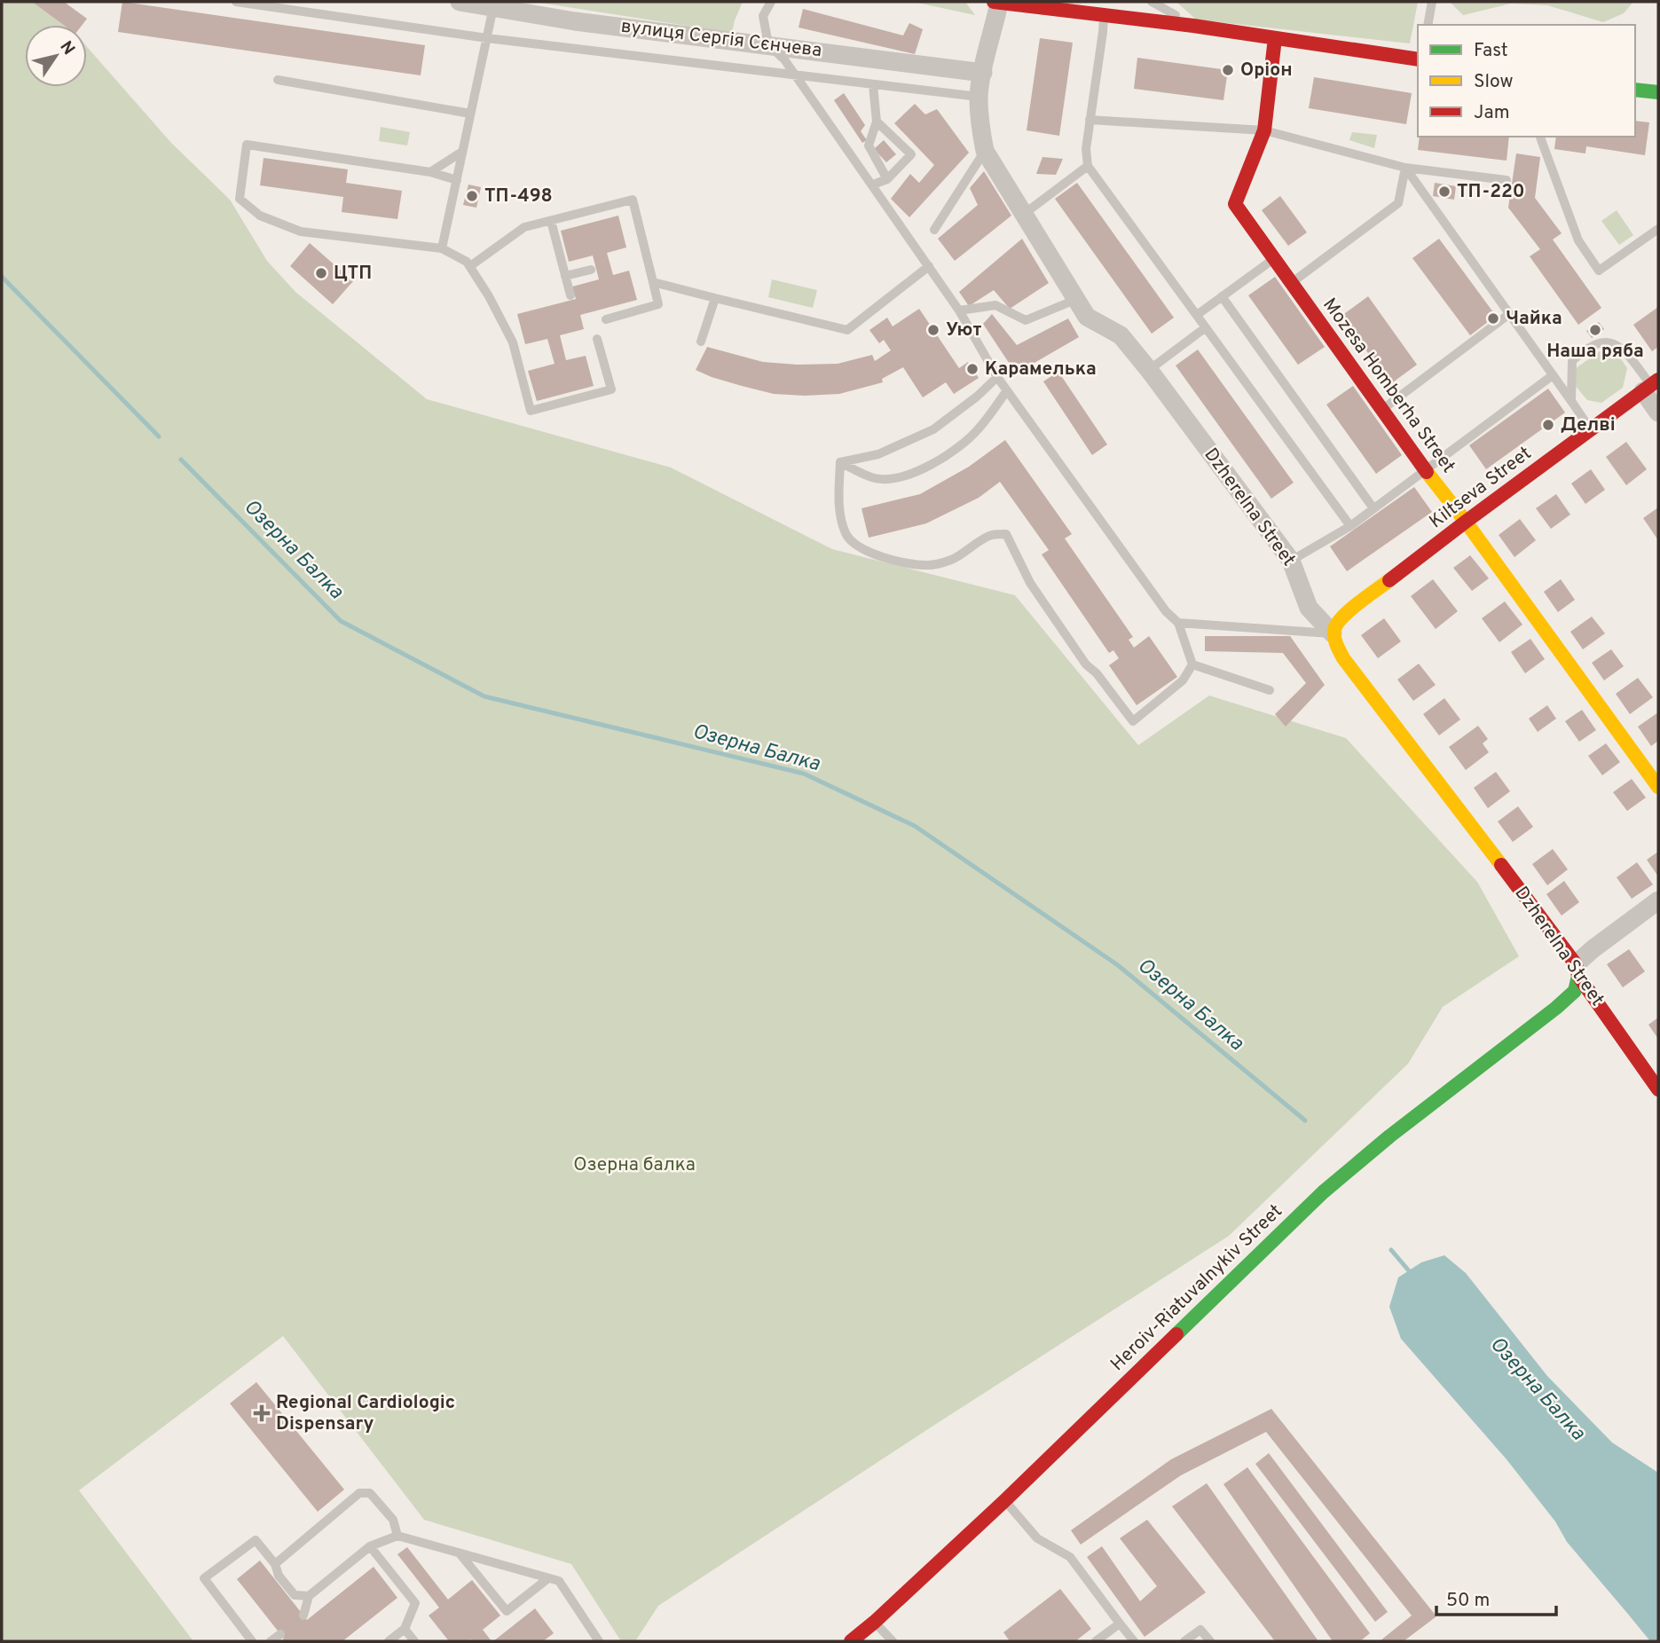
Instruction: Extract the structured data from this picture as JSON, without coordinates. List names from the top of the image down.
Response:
{
  "streets": {
    "main road": [
      "Mozesa Homberha Street",
      "Kiltseva Street",
      "Dzherelna Street",
      "Heroiv-Riatuvalnykiv Street"
    ],
    "street": ["вулиця Сергія Сєнчева"]
  },
  "crossings": [
    ["вулиця Сергія Сєнчева", "Dzherelna Street"],
    ["Mozesa Homberha Street", "Kiltseva Street"],
    ["Kiltseva Street", "Dzherelna Street"],
    ["Dzherelna Street", "Heroiv-Riatuvalnykiv Street"]
  ],
  "water": ["Озерна Балка"],
  "parks": ["Озерна балка"],
  "places": {
    "other": [
      "Оріон",
      "ТП-220",
      "ТП-498",
      "ЦТП",
      "Чайка",
      "Уют",
      "Наша ряба",
      "Карамелька",
      "Делві"
    ],
    "health": ["Regional Cardiologic Dispensary"]
  },
  "legend": ["Fast", "Slow", "Jam"],
  "scale_bar": "50 m",
  "north": "top right"
}
